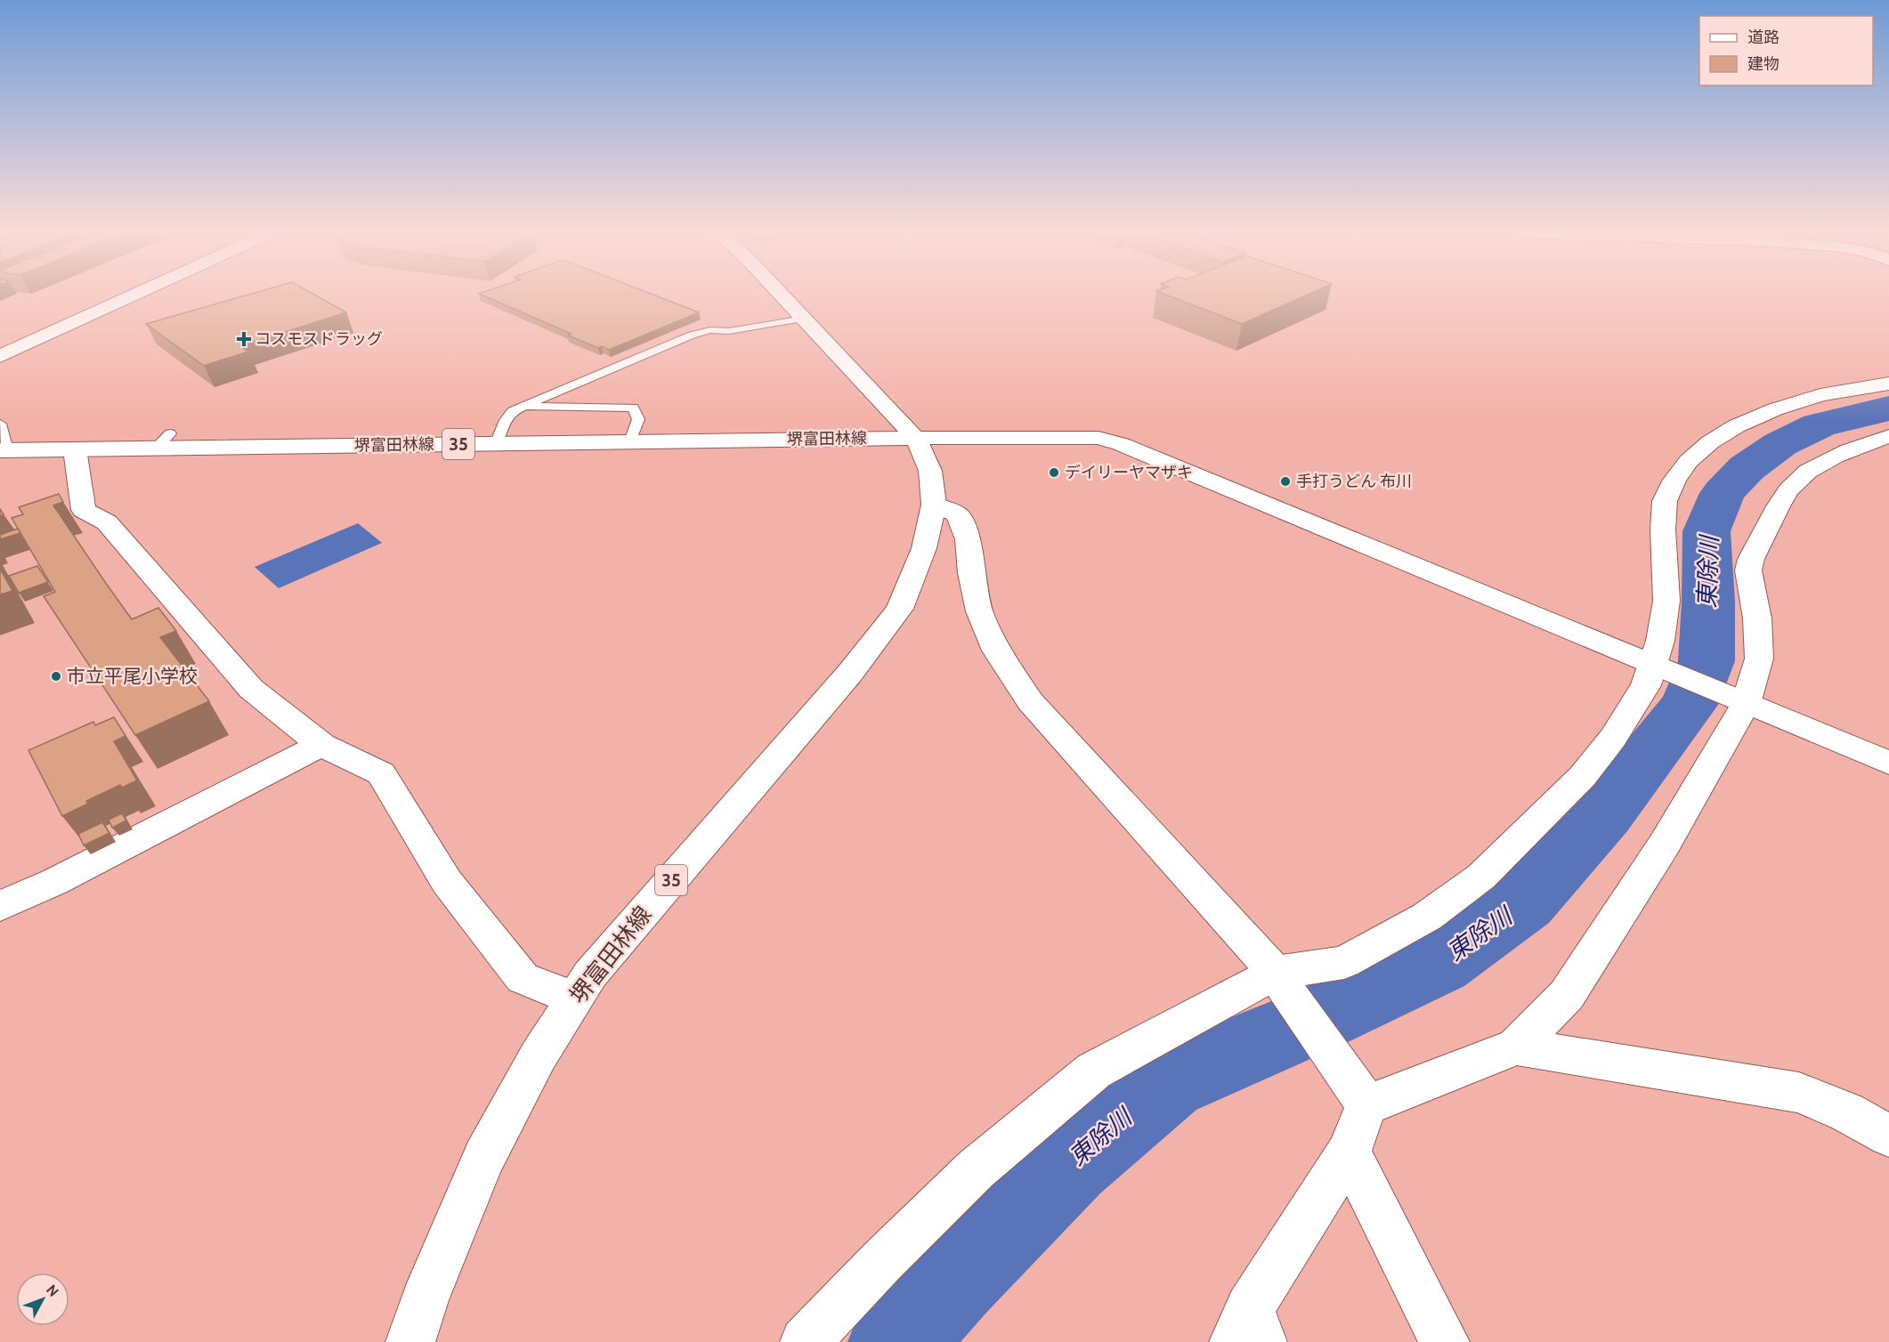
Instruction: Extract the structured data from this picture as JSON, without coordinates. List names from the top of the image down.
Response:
{
  "streets": {
    "main road": ["堺富田林線", "35"]
  },
  "water": ["東除川"],
  "places": {
    "health": ["コスモスドラッグ"],
    "other": ["デイリーヤマザキ", "手打うどん 布川", "市立平尾小学校"]
  },
  "legend": ["道路", "建物"],
  "north": "top right"
}
